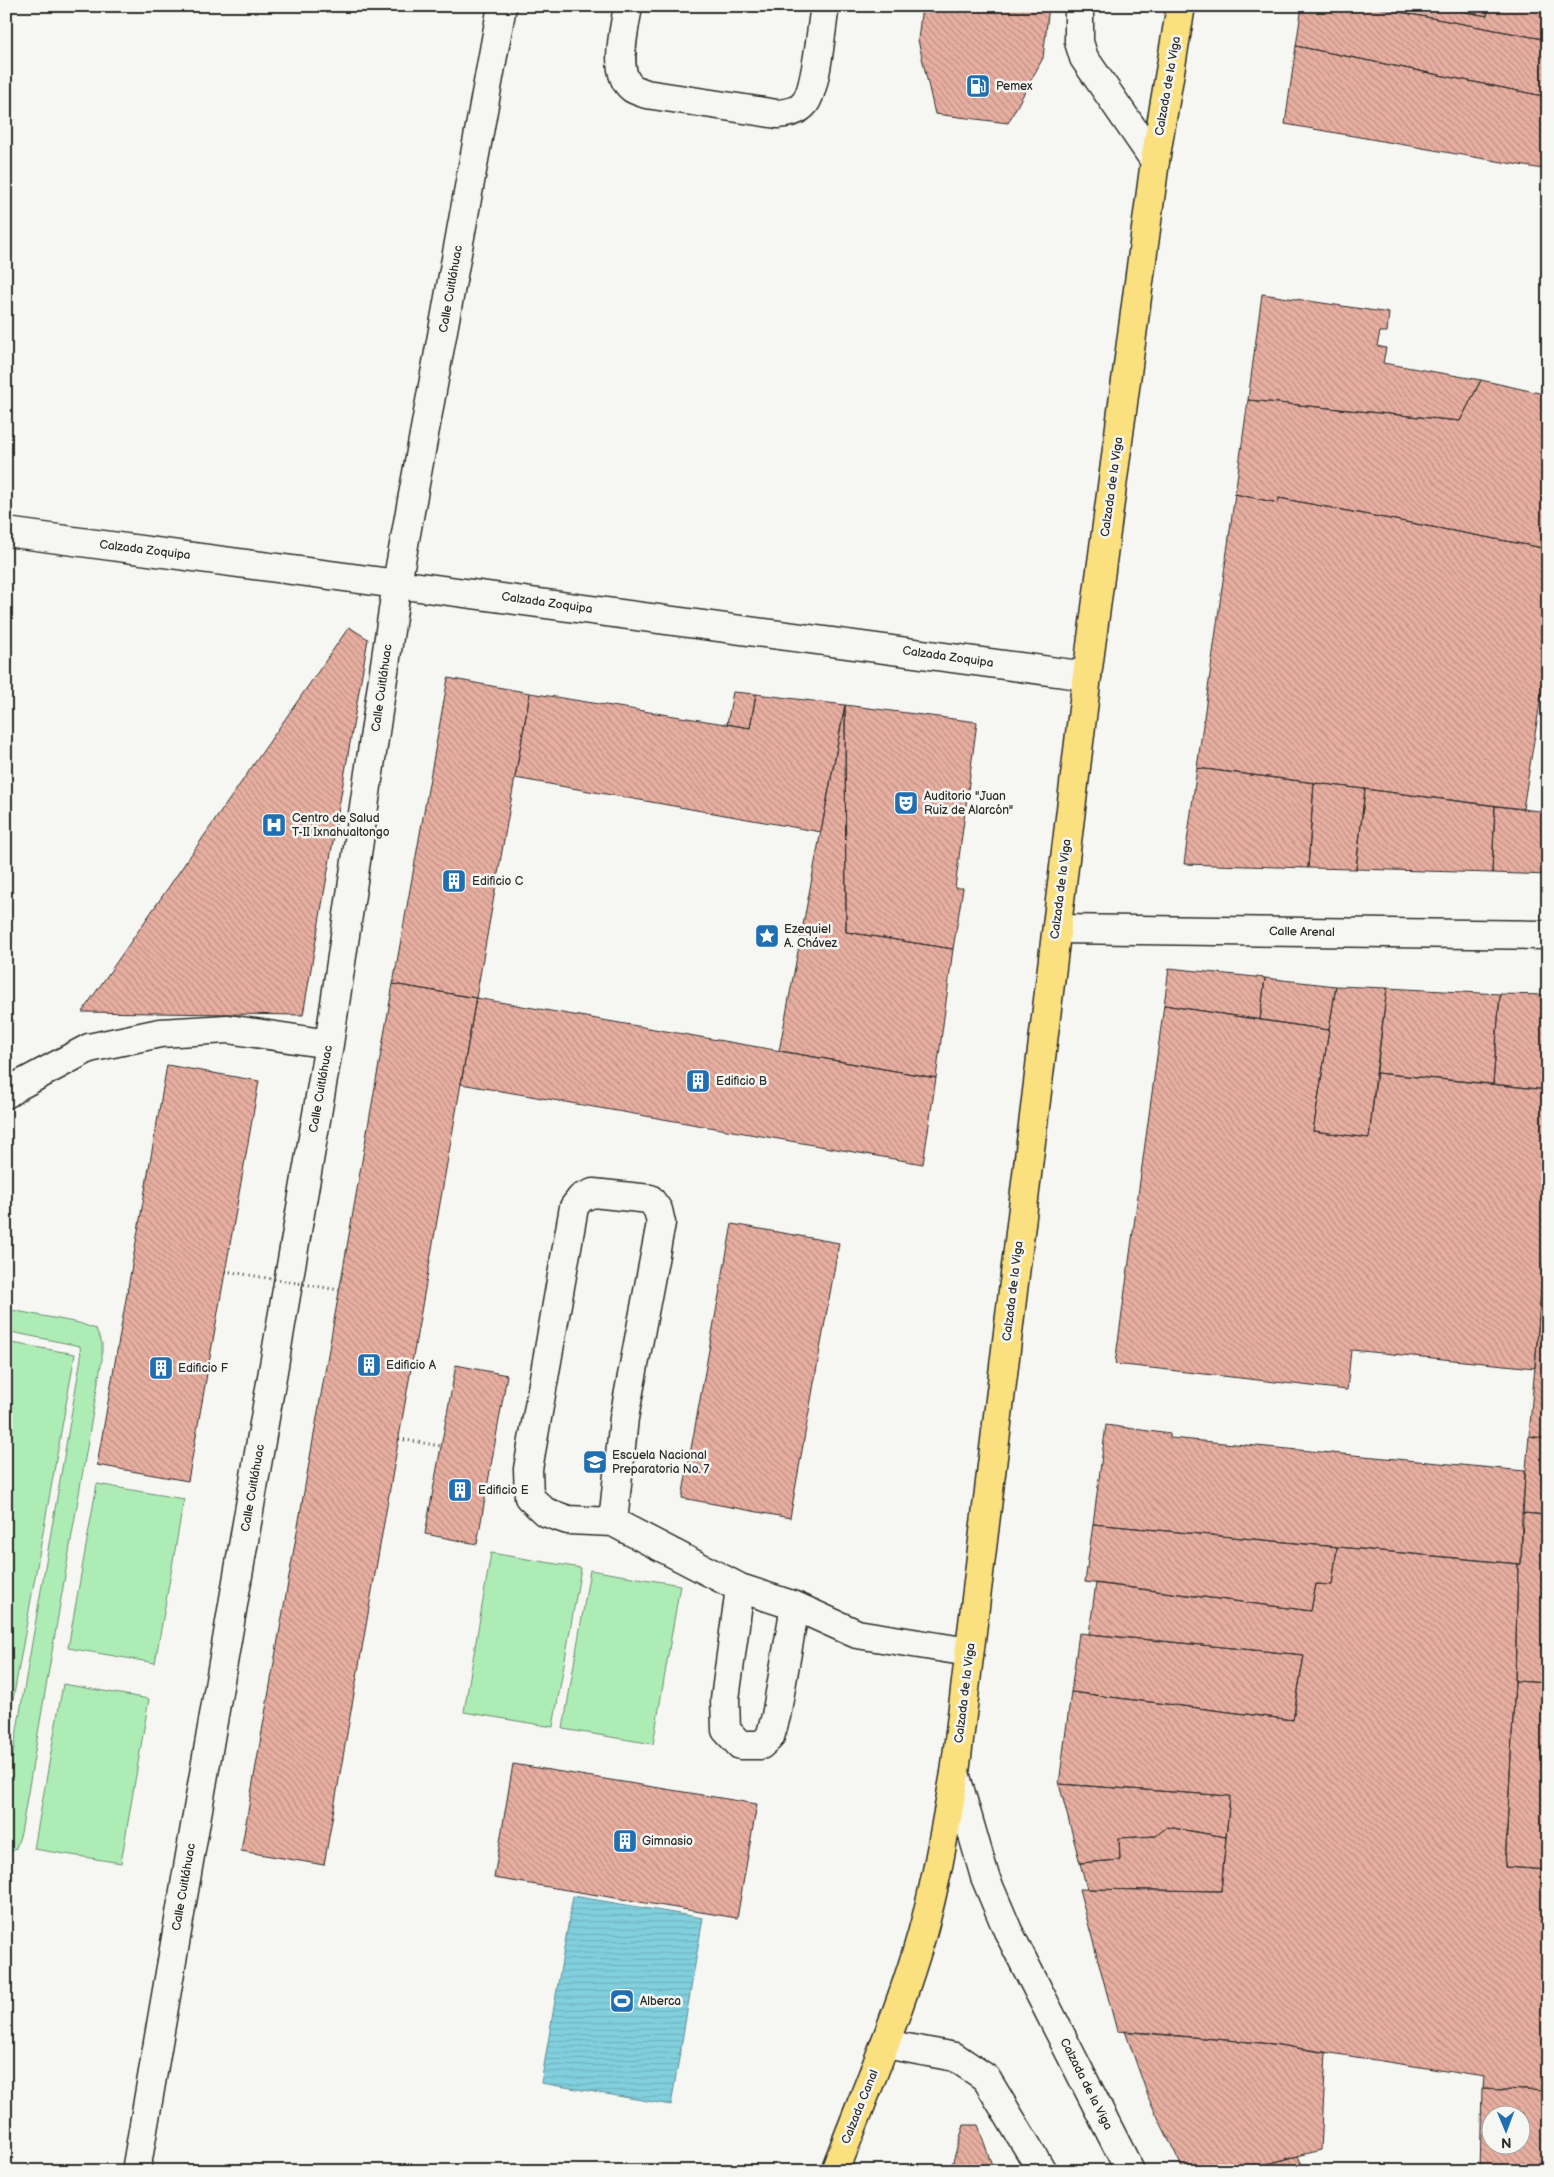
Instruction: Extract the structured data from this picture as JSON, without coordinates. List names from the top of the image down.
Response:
{
  "streets": {
    "main road": ["Calzada de la Viga", "Calzada Canal"],
    "street": ["Calle Cuitláhuac", "Calzada Zoquipa", "Calle Arenal"]
  },
  "crossings": [
    ["Calzada de la Viga", "Calzada Zoquipa"],
    ["Calzada de la Viga", "Calle Arenal"],
    ["Calzada de la Viga", "Calzada Canal"],
    ["Calle Cuitláhuac", "Calzada Zoquipa"]
  ],
  "places": {
    "fuel station": ["Pemex"],
    "theatre": ["Auditorio \"Juan Ruiz de Alarcón\""],
    "hospital": ["Centro de Salud T-II Ixnahualtongo"],
    "building": [
      "Edificio C",
      "Edificio B",
      "Edificio A",
      "Edificio F",
      "Edificio E",
      "Gimnasio"
    ],
    "place": ["Ezequiel A. Chávez"],
    "school or university": ["Escuela Nacional Preparatoria No. 7"],
    "sports": ["Alberca"]
  },
  "north": "bottom"
}
